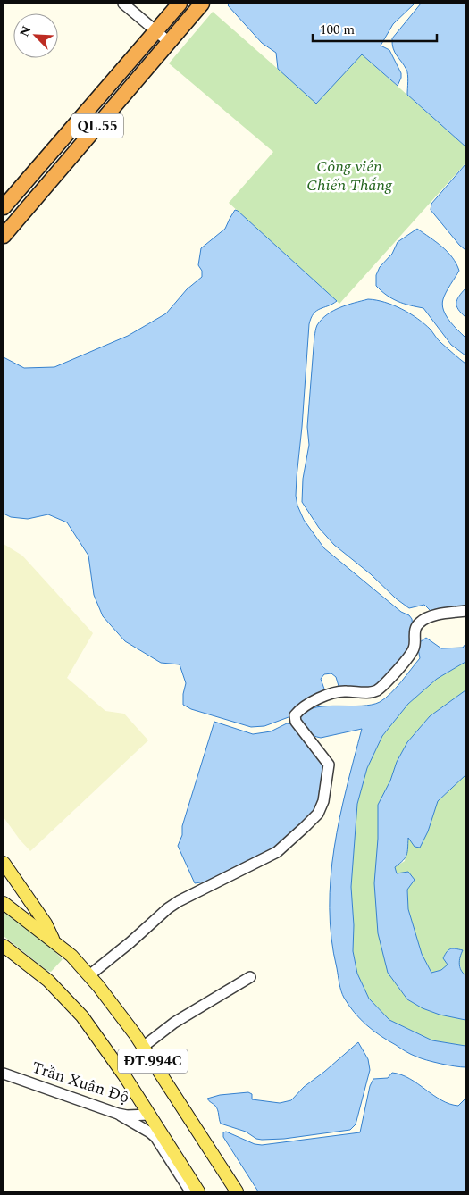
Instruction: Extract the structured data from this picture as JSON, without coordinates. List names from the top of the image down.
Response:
{
  "streets": {
    "highway": ["QL.55"],
    "main road": ["ĐT.994C"],
    "street": ["Trần Xuân Độ"]
  },
  "crossings": [
    ["ĐT.994C", "Trần Xuân Độ"]
  ],
  "parks": ["Công viên Chiến Thắng"],
  "scale_bar": "100 m",
  "north": "top left"
}
